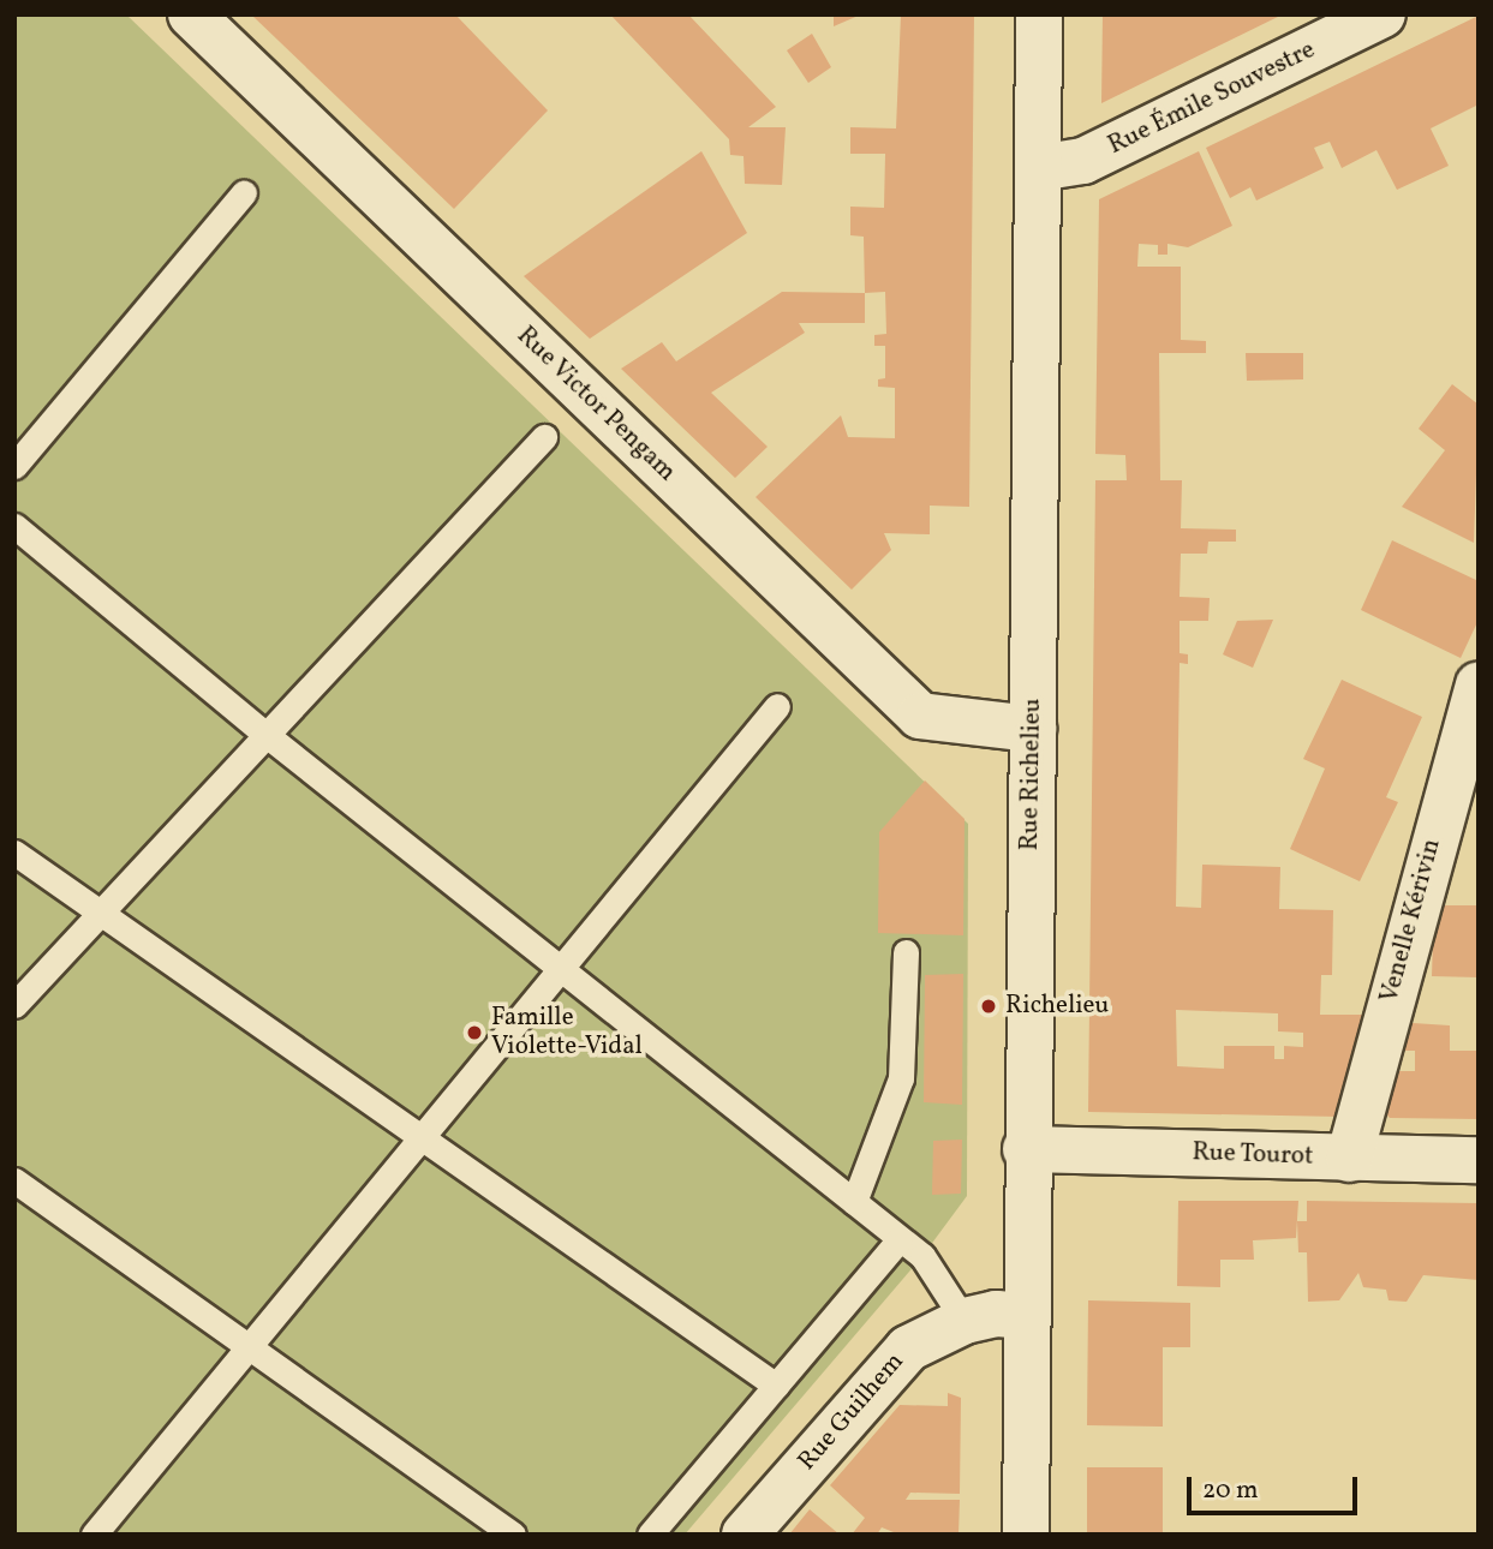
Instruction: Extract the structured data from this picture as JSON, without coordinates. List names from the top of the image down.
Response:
{
  "streets": {
    "street": [
      "Rue Émile Souvestre",
      "Rue Victor Pengam",
      "Rue Richelieu",
      "Venelle Kérivin",
      "Rue Tourot",
      "Rue Guilhem"
    ]
  },
  "crossings": [
    ["Rue Émile Souvestre", "Rue Richelieu"],
    ["Rue Victor Pengam", "Rue Richelieu"],
    ["Rue Richelieu", "Rue Tourot"],
    ["Rue Richelieu", "Rue Guilhem"],
    ["Venelle Kérivin", "Rue Tourot"]
  ],
  "places": ["Richelieu", "Famille Violette-Vidal"],
  "scale_bar": "20 m"
}
